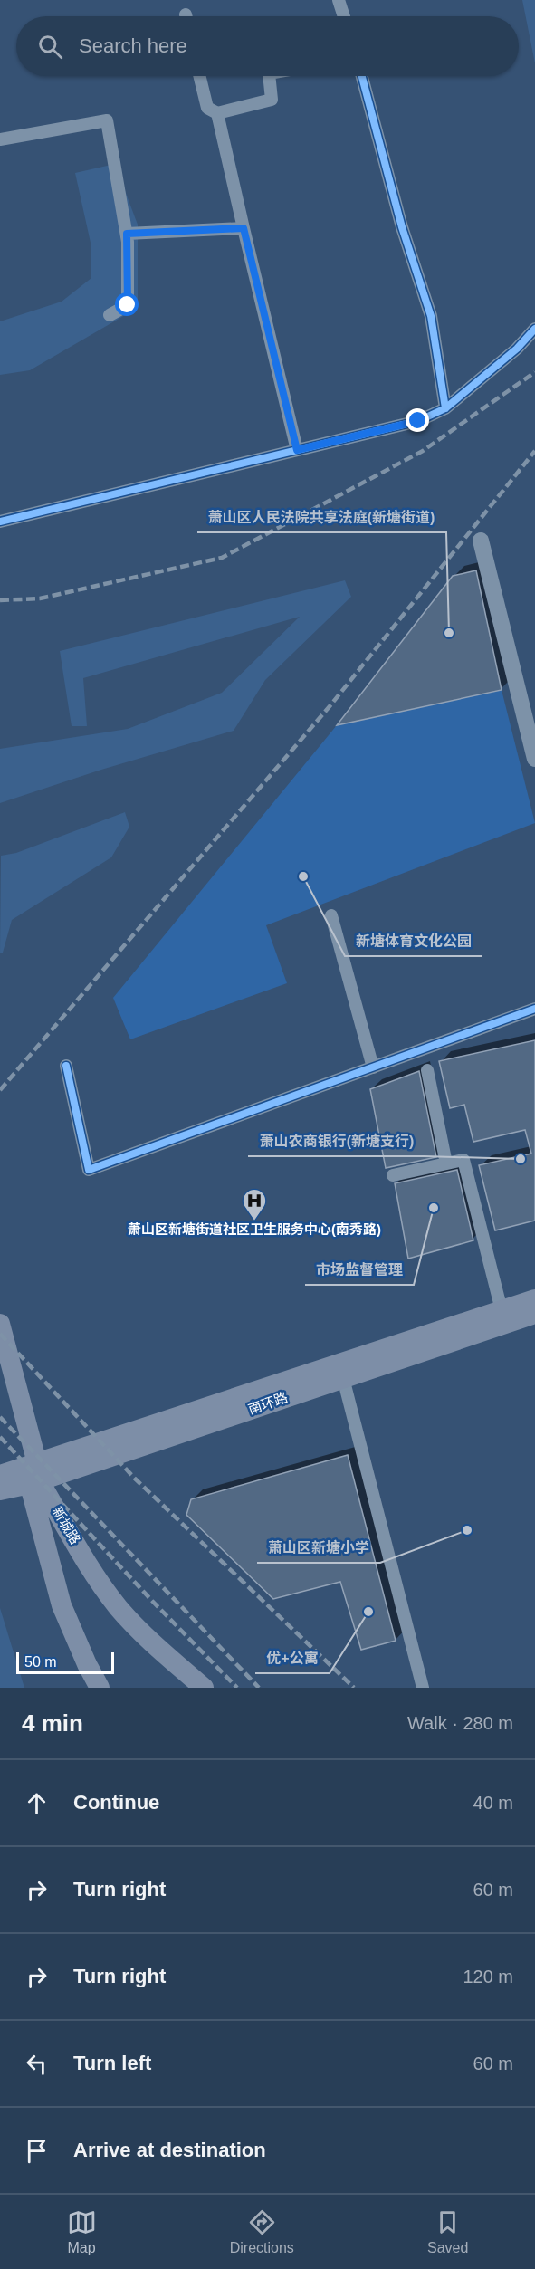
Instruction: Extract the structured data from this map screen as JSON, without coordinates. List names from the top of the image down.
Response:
{
  "streets": {
    "main road": ["南环路", "新城路"]
  },
  "crossings": [
    ["南环路", "新城路"]
  ],
  "places": {
    "other": [
      "萧山区人民法院共享法庭(新塘街道)",
      "新塘体育文化公园",
      "萧山农商银行(新塘支行)",
      "市场监督管理",
      "萧山区新塘小学",
      "优+公寓"
    ],
    "hospital": ["萧山区新塘街道社区卫生服务中心(南秀路)"]
  },
  "scale_bar": "50 m",
  "page": {
    "search": "Search here",
    "scale": "50 m",
    "heading": ["4 min", "Walk · 280 m"],
    "list": [
      ["Continue", "40 m"],
      ["Turn right", "60 m"],
      ["Turn right", "120 m"],
      ["Turn left", "60 m"],
      "Arrive at destination"
    ],
    "nav": ["Map", "Directions", "Saved"]
  }
}
